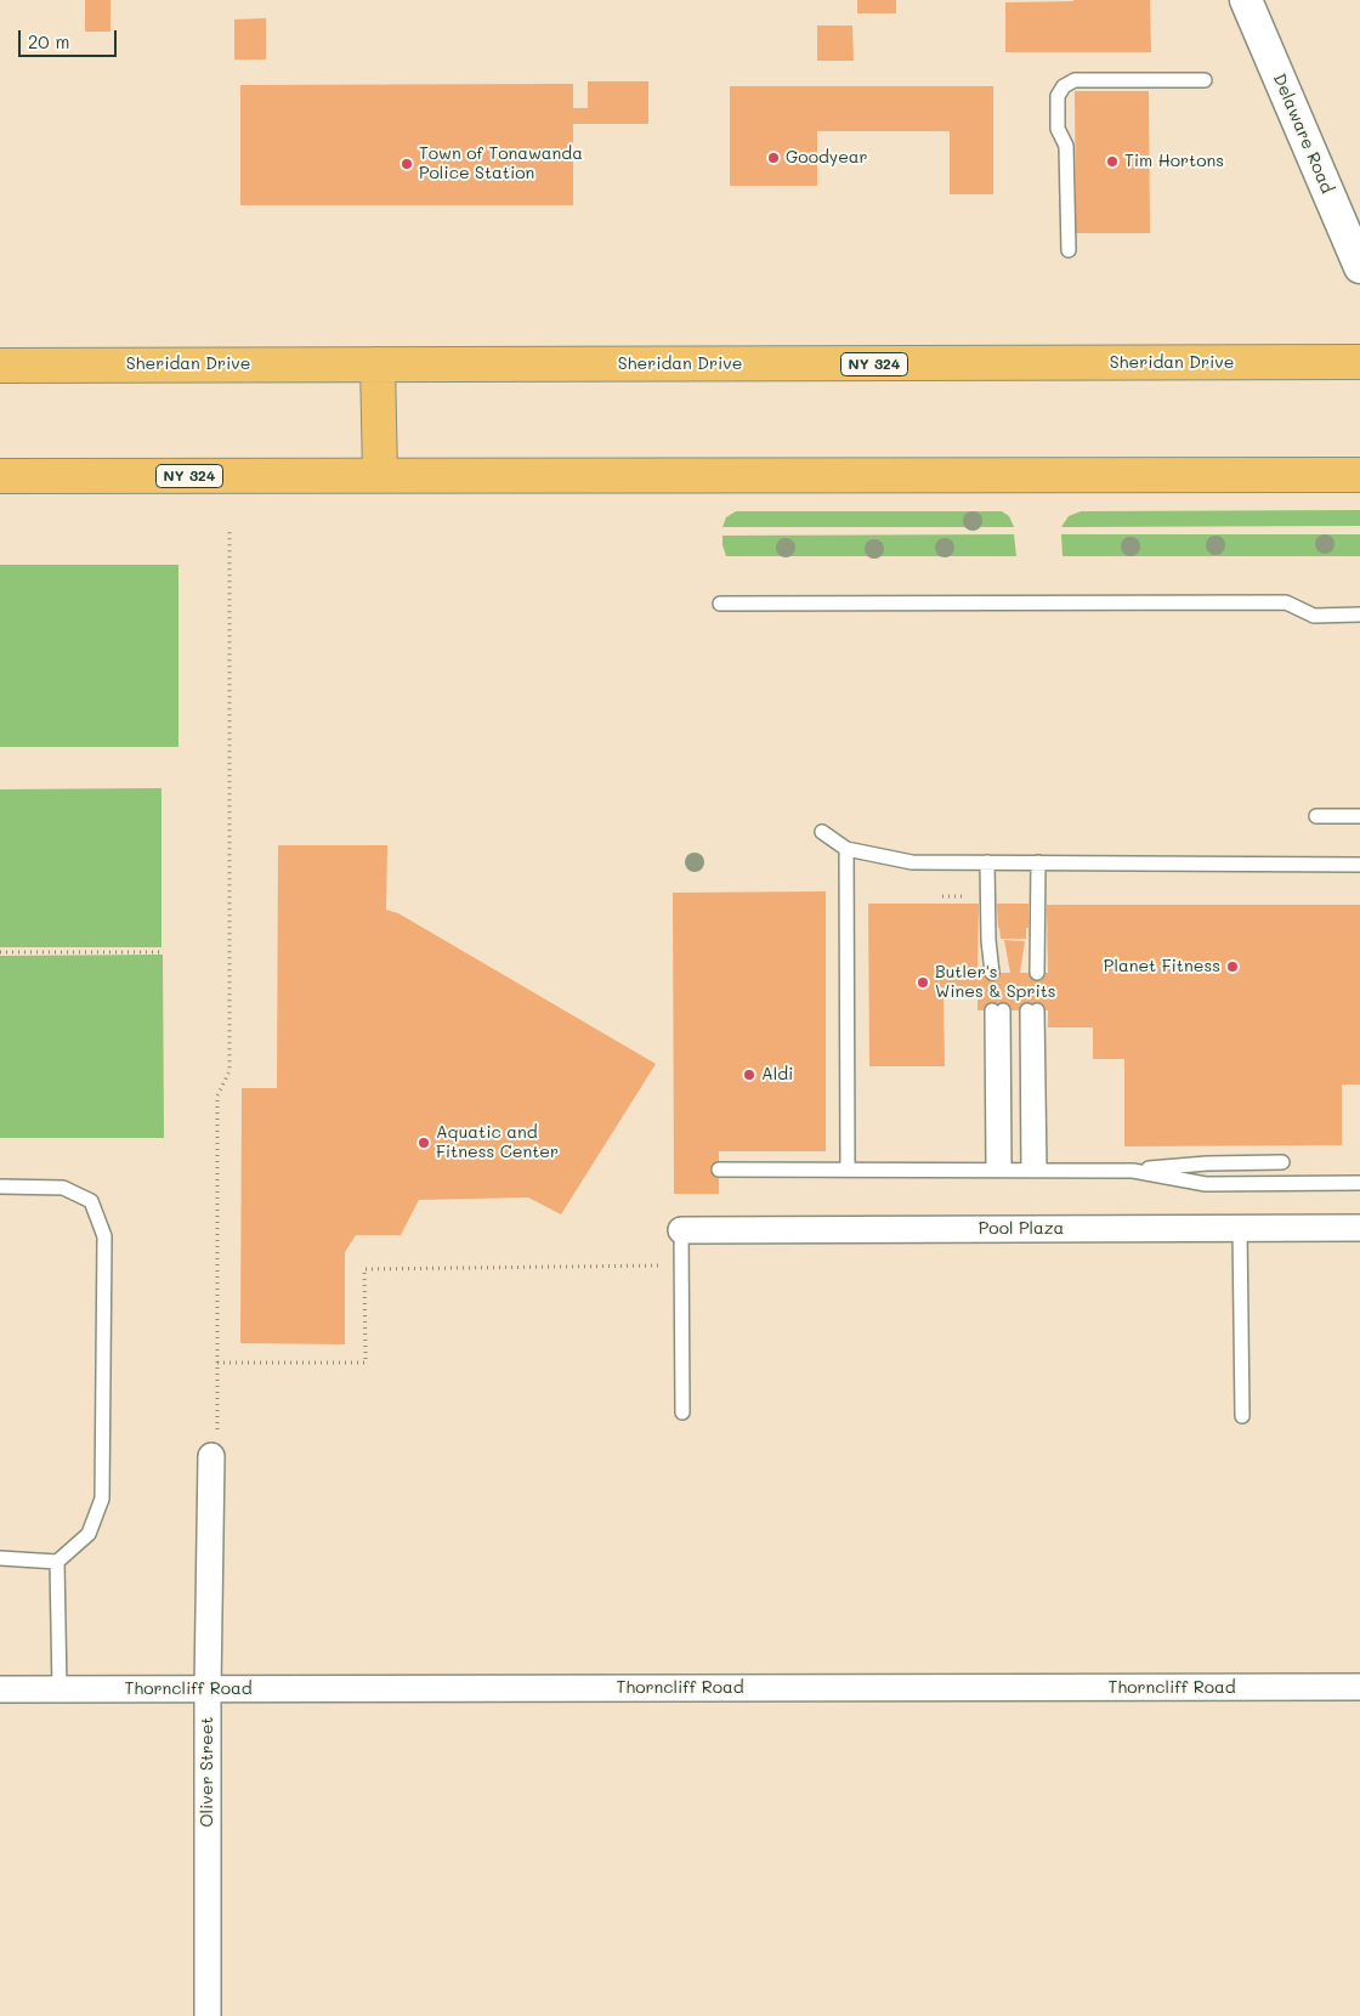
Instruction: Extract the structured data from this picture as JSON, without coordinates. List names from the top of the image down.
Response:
{
  "streets": {
    "main road": ["Sheridan Drive", "NY 324"],
    "street": [
      "Delaware Road",
      "Pool Plaza",
      "Thorncliff Road",
      "Oliver Street"
    ]
  },
  "crossings": [
    ["Thorncliff Road", "Oliver Street"]
  ],
  "places": [
    "Goodyear",
    "Tim Hortons",
    "Town of Tonawanda Police Station",
    "Planet Fitness",
    "Butler's Wines & Sprits",
    "Aldi",
    "Aquatic and Fitness Center"
  ],
  "scale_bar": "20 m"
}
